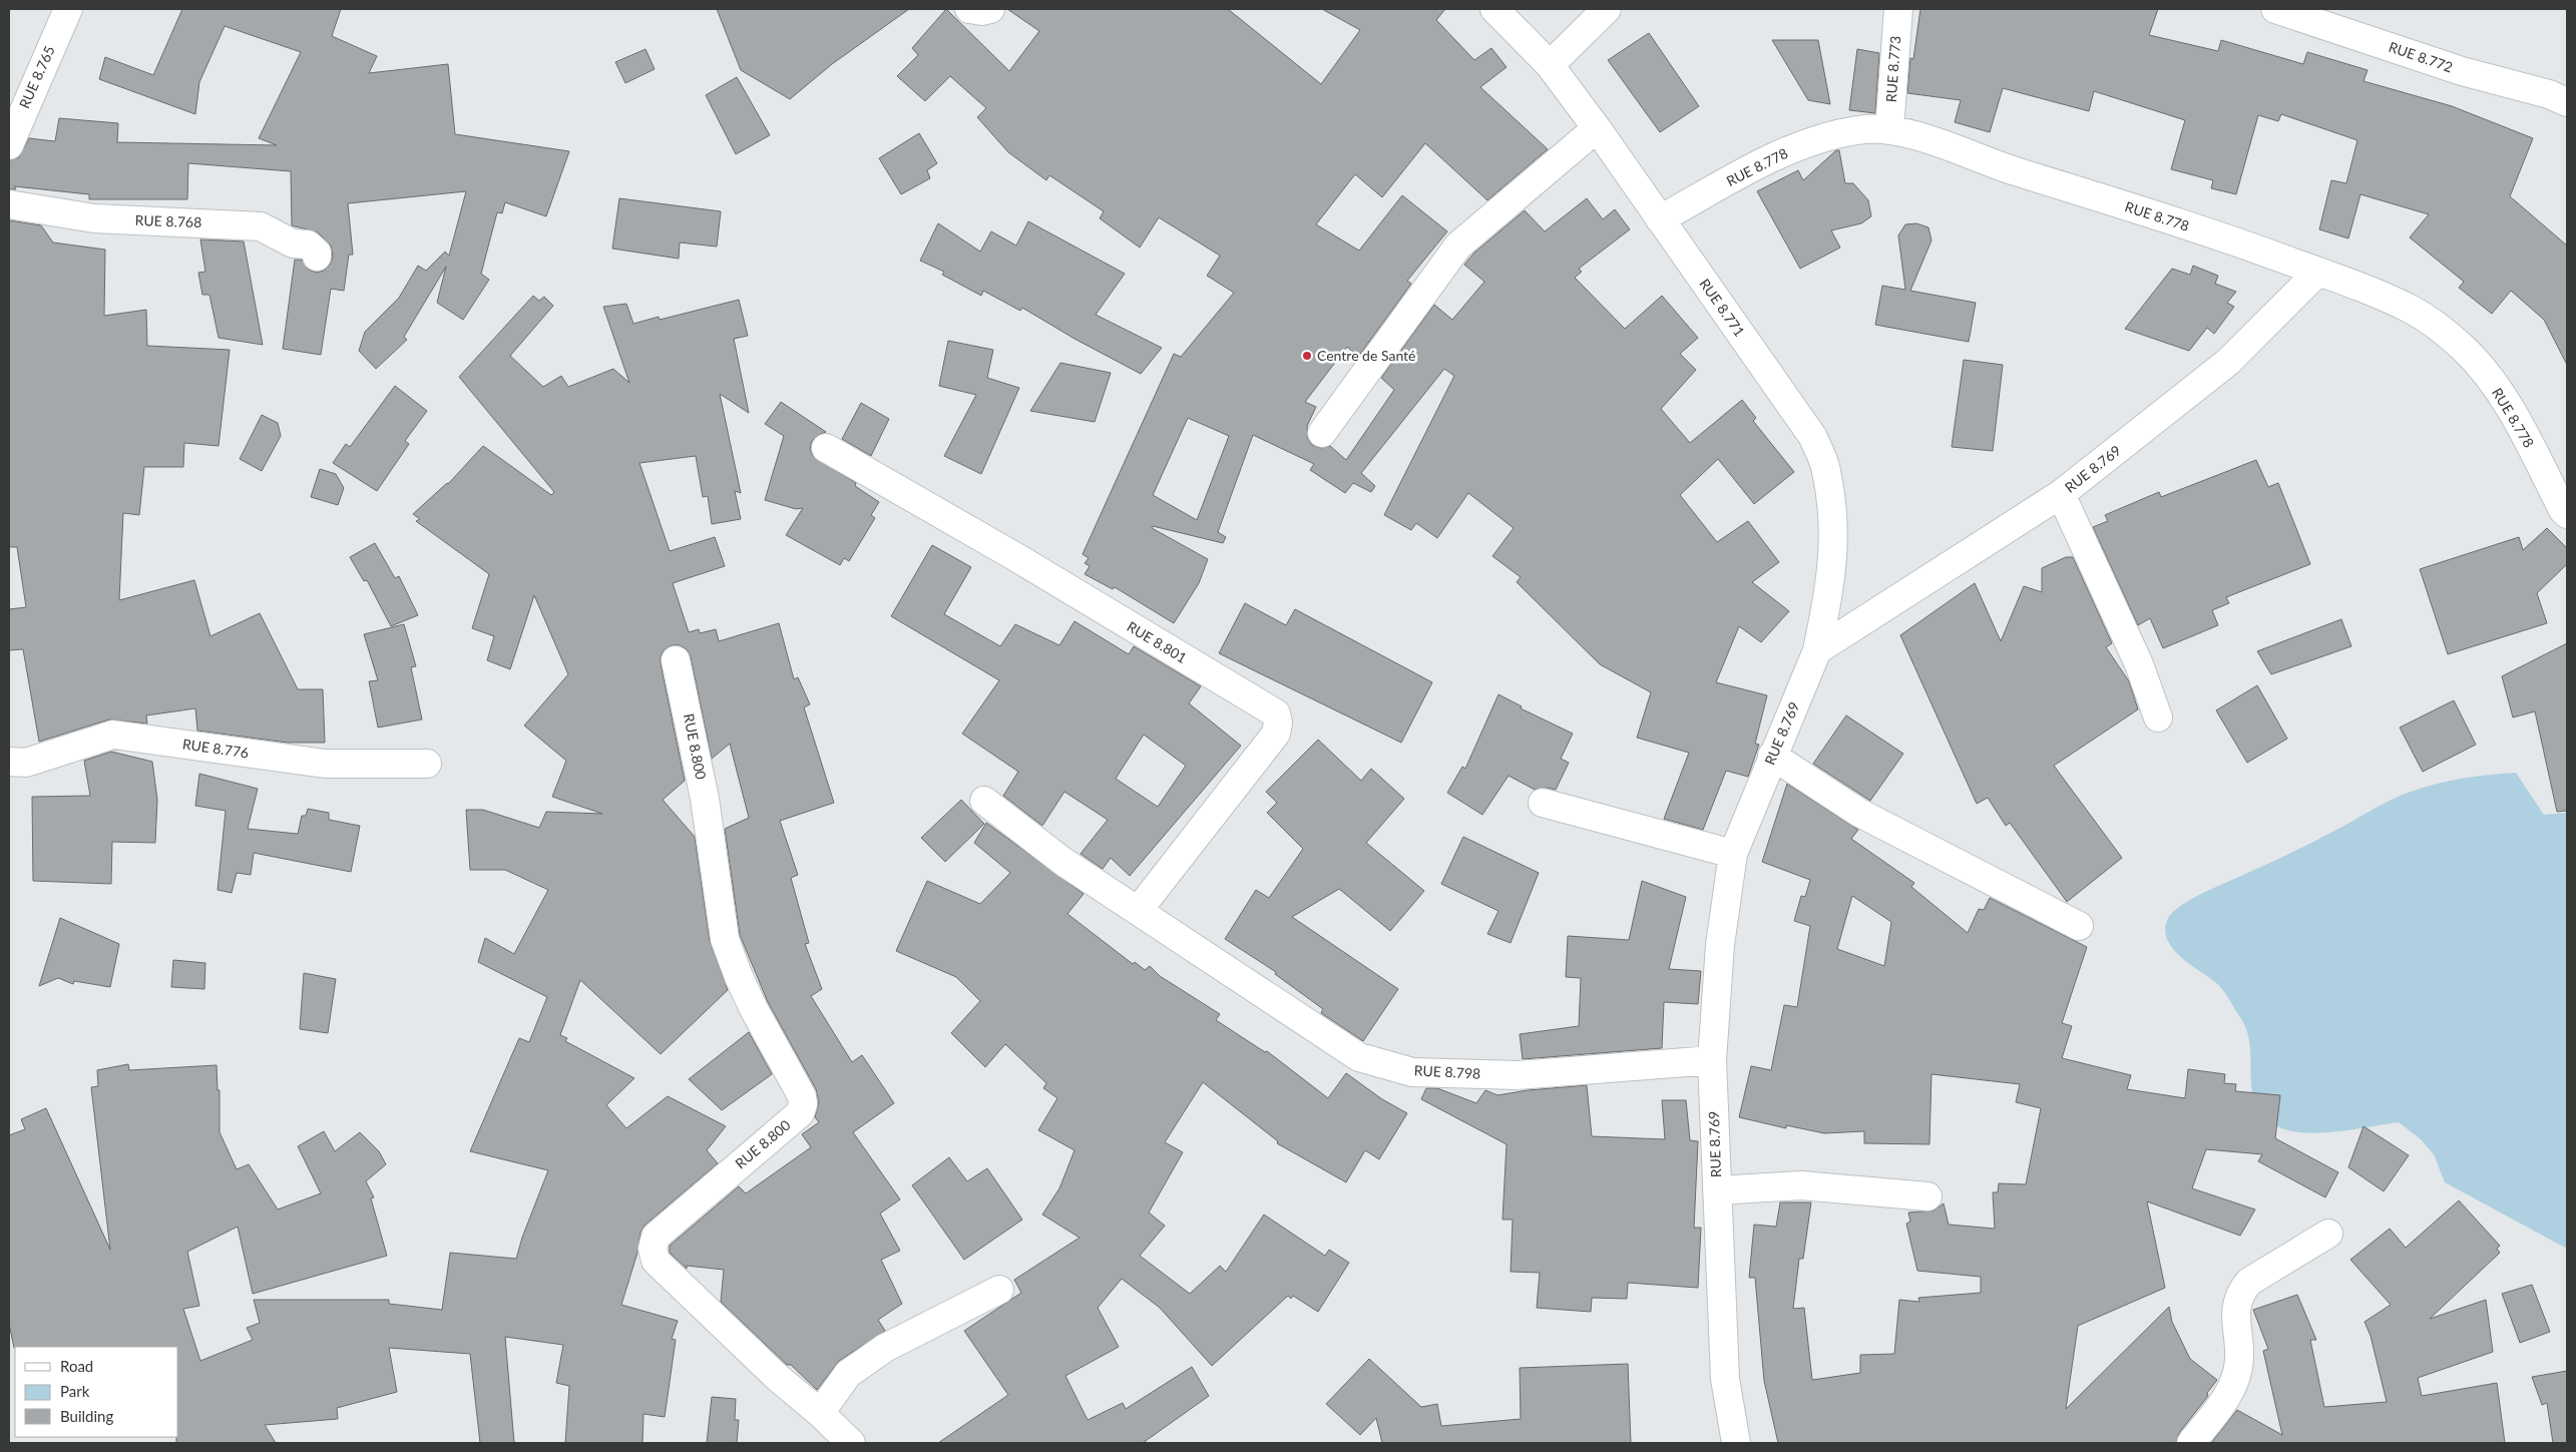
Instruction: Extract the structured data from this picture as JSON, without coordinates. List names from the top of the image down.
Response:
{
  "streets": {
    "street": [
      "RUE 8.772",
      "RUE 8.773",
      "RUE 8.765",
      "RUE 8.778",
      "RUE 8.768",
      "RUE 8.771",
      "RUE 8.769",
      "RUE 8.801",
      "RUE 8.800",
      "RUE 8.776",
      "RUE 8.798"
    ]
  },
  "crossings": [
    ["RUE 8.773", "RUE 8.778"],
    ["RUE 8.778", "RUE 8.771"],
    ["RUE 8.778", "RUE 8.769"],
    ["RUE 8.771", "RUE 8.769"],
    ["RUE 8.769", "RUE 8.798"],
    ["RUE 8.801", "RUE 8.798"]
  ],
  "places": ["Centre de Santé"],
  "legend": ["Road", "Park", "Building"]
}
